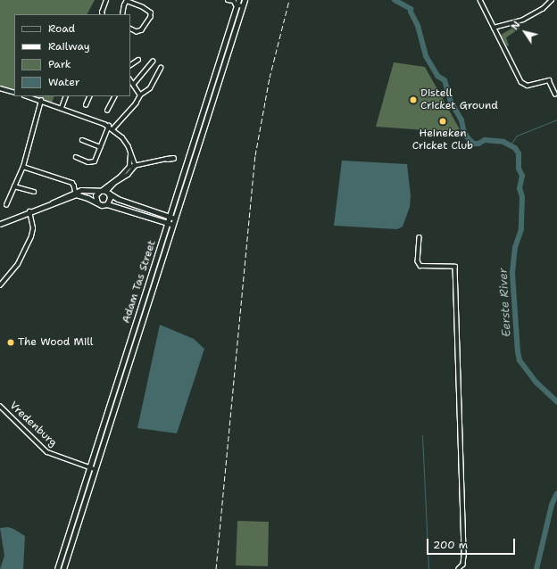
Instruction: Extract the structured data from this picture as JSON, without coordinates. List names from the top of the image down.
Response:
{
  "streets": {
    "main road": ["Adam Tas Street"],
    "street": ["Vredenburg"]
  },
  "crossings": [
    ["Adam Tas Street", "Vredenburg"]
  ],
  "water": ["Eerste River"],
  "places": ["Distell Cricket Ground", "Heineken Cricket Club", "The Wood Mill"],
  "legend": [
    "Road",
    "Railway",
    "Park",
    "Water"
  ],
  "scale_bar": "200 m",
  "north": "top left"
}
